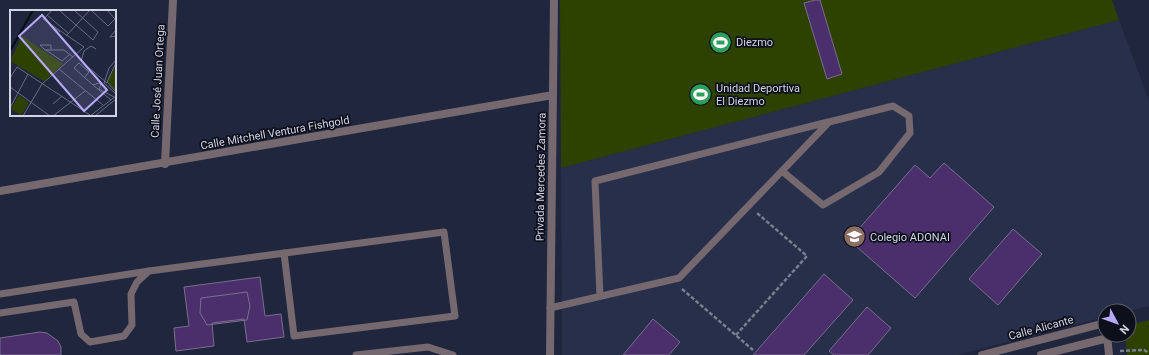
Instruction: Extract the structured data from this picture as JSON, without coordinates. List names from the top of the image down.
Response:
{
  "streets": {
    "street": [
      "Calle José Juan Ortega",
      "Calle Mitchell Ventura Fishgold",
      "Privada Mercedes Zamora",
      "Calle Alicante"
    ]
  },
  "crossings": [
    ["Calle José Juan Ortega", "Calle Mitchell Ventura Fishgold"],
    ["Calle Mitchell Ventura Fishgold", "Privada Mercedes Zamora"]
  ],
  "places": {
    "sports": ["Diezmo", "Unidad Deportiva El Diezmo"],
    "school or university": ["Colegio ADONAI"]
  },
  "north": "bottom right"
}
